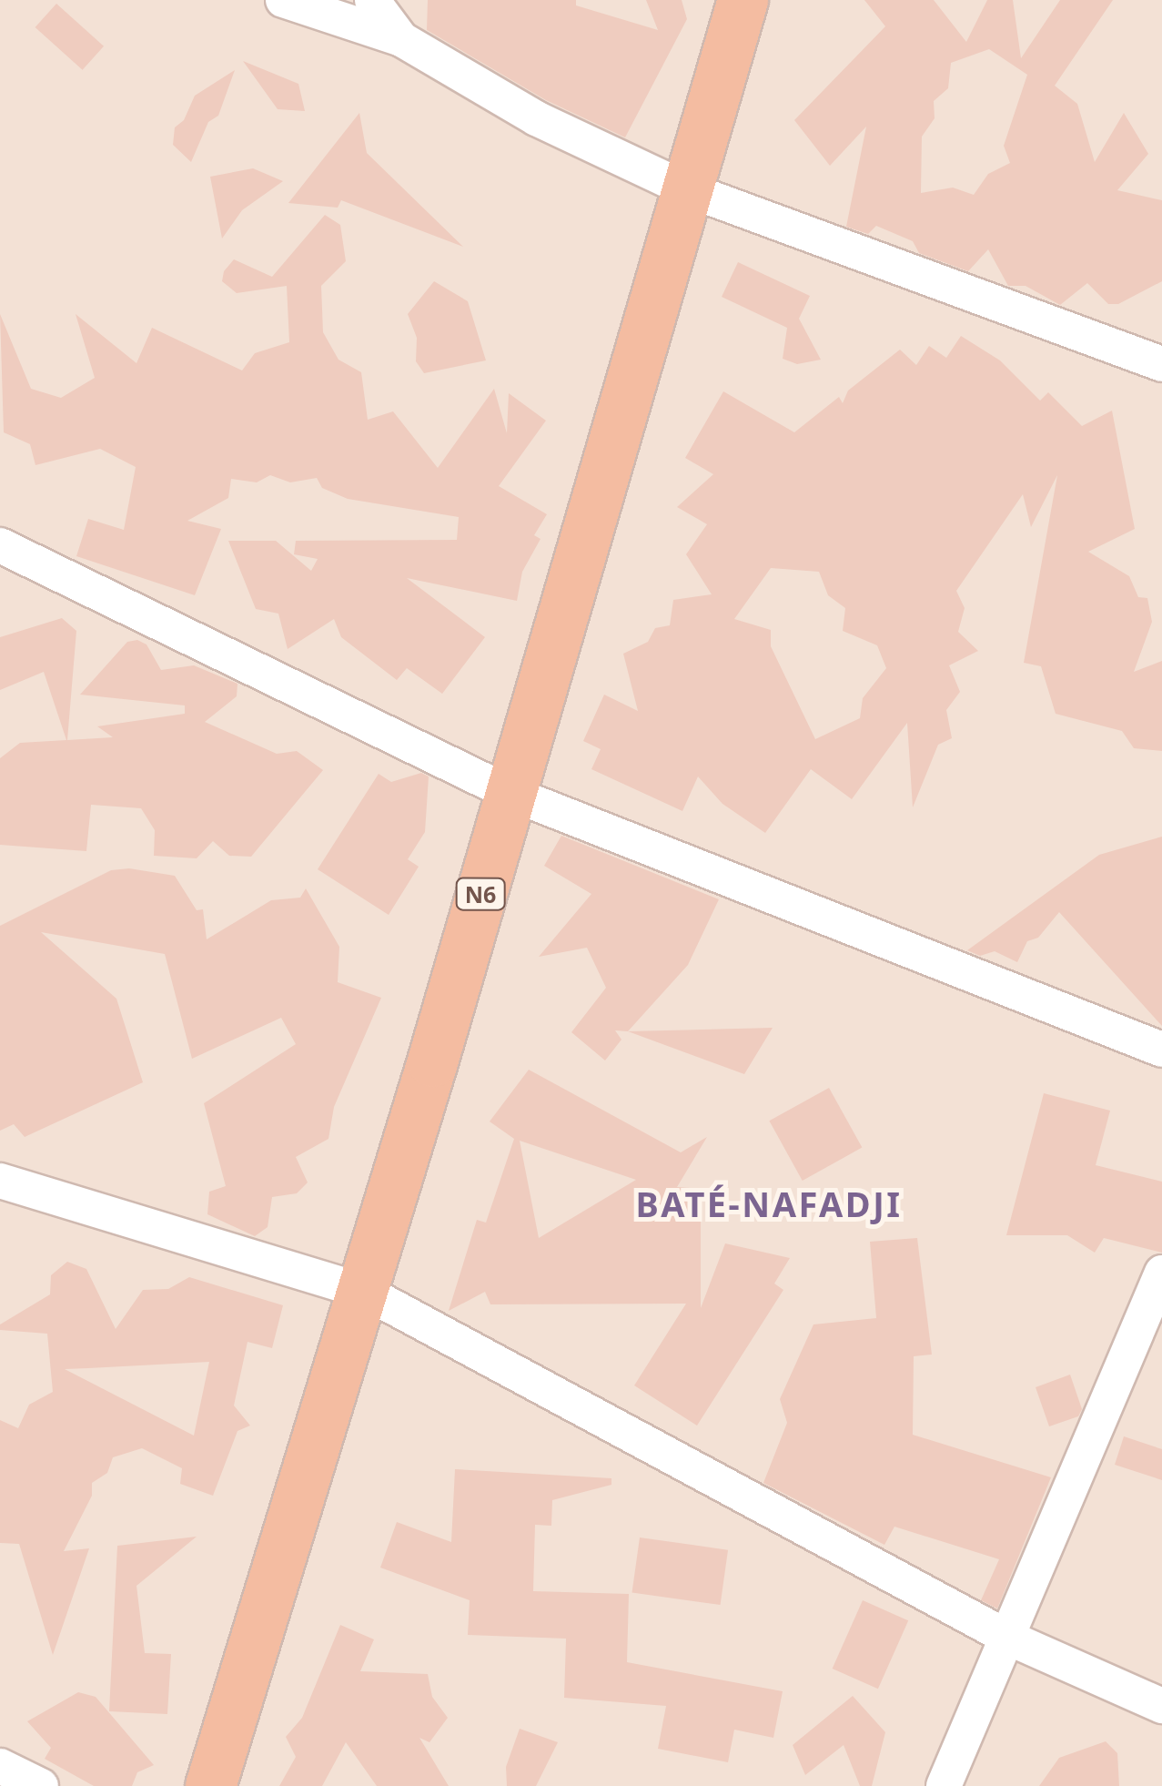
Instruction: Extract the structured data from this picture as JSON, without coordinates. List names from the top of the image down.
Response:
{
  "streets": {
    "highway": ["N6"]
  },
  "districts": ["BATÉ-NAFADJI"]
}
